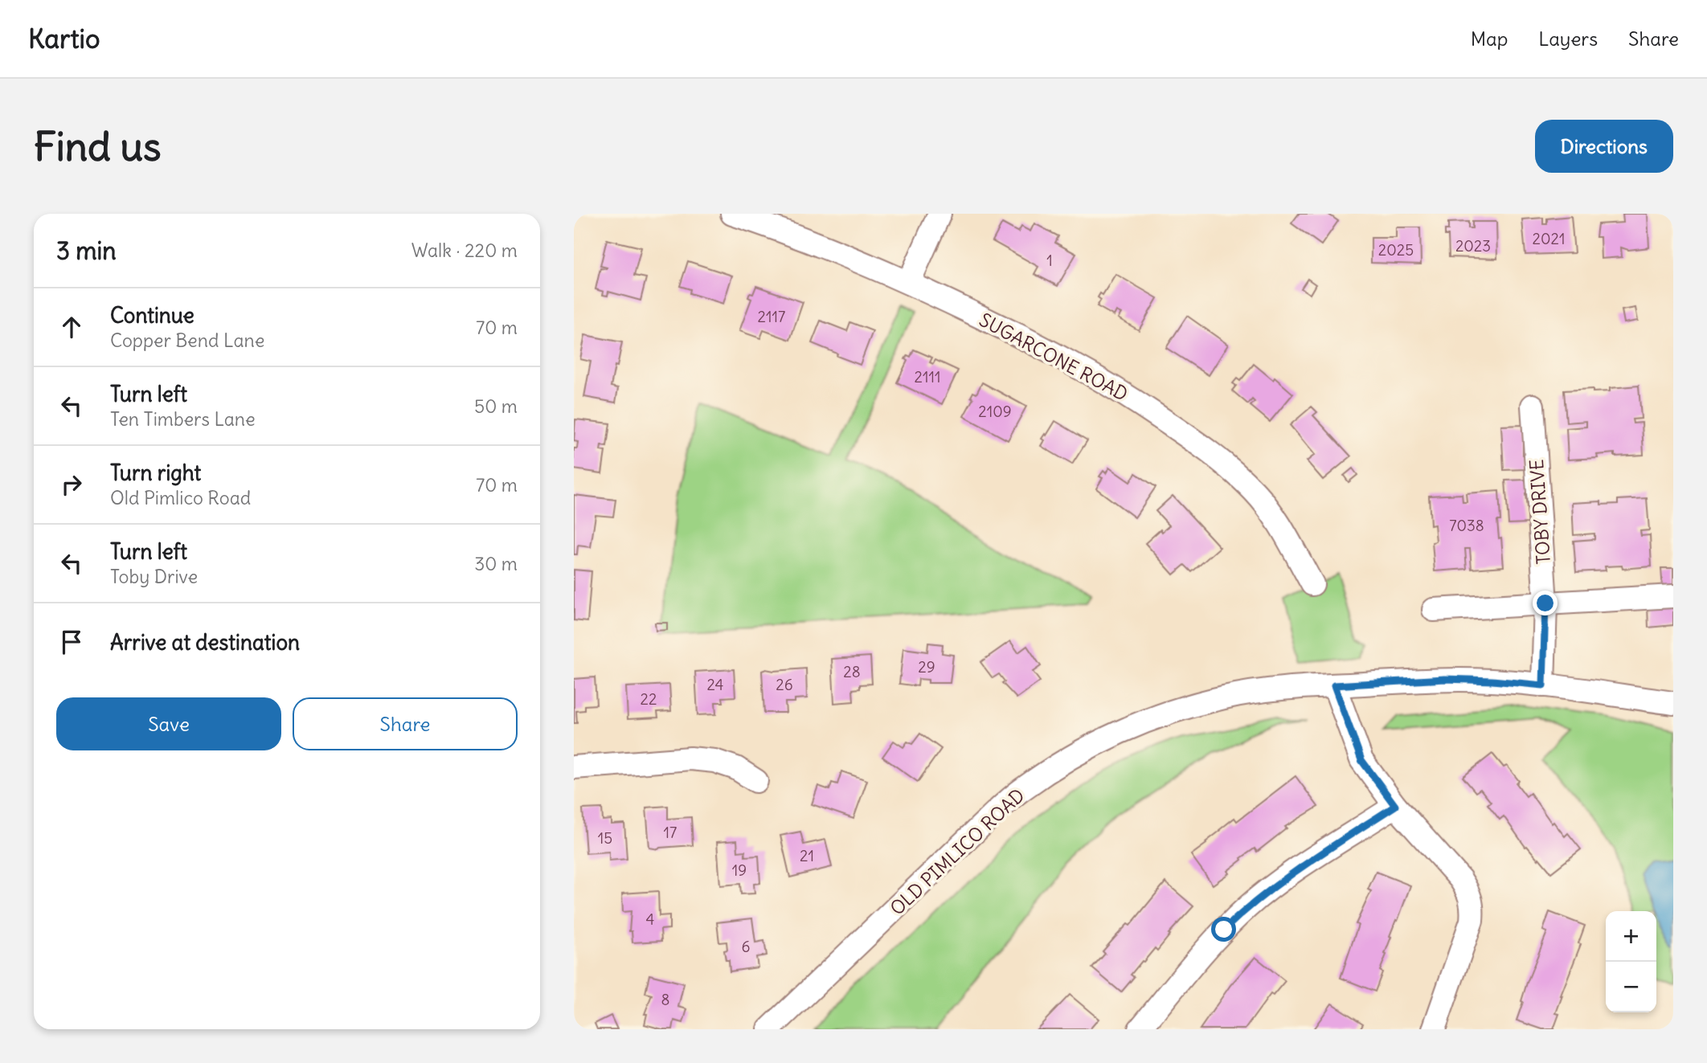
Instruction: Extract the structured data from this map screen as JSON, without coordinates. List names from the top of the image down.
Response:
{
  "streets": {
    "street": ["SUGARCONE ROAD", "TOBY DRIVE", "OLD PIMLICO ROAD"]
  },
  "crossings": [
    ["TOBY DRIVE", "OLD PIMLICO ROAD"]
  ],
  "house_numbers": [
    "2021",
    "2023",
    "2025",
    "1",
    "2117",
    "2111",
    "2109",
    "7038",
    "29",
    "28",
    "24",
    "26",
    "22",
    "17",
    "15",
    "21",
    "19",
    "4",
    "6",
    "8"
  ],
  "page": {
    "header": "Kartio",
    "nav": ["Map", "Layers", "Share"],
    "buttons": [
      "Directions",
      ["Save", "Share"]
    ],
    "title": "Find us",
    "heading": ["3 min", "Walk · 220 m"],
    "list": [
      ["Continue", "Copper Bend Lane", "70 m"],
      ["Turn left", "Ten Timbers Lane", "50 m"],
      ["Turn right", "Old Pimlico Road", "70 m"],
      ["Turn left", "Toby Drive", "30 m"],
      "Arrive at destination"
    ],
    "map_buttons": ["+", "−"]
  }
}
